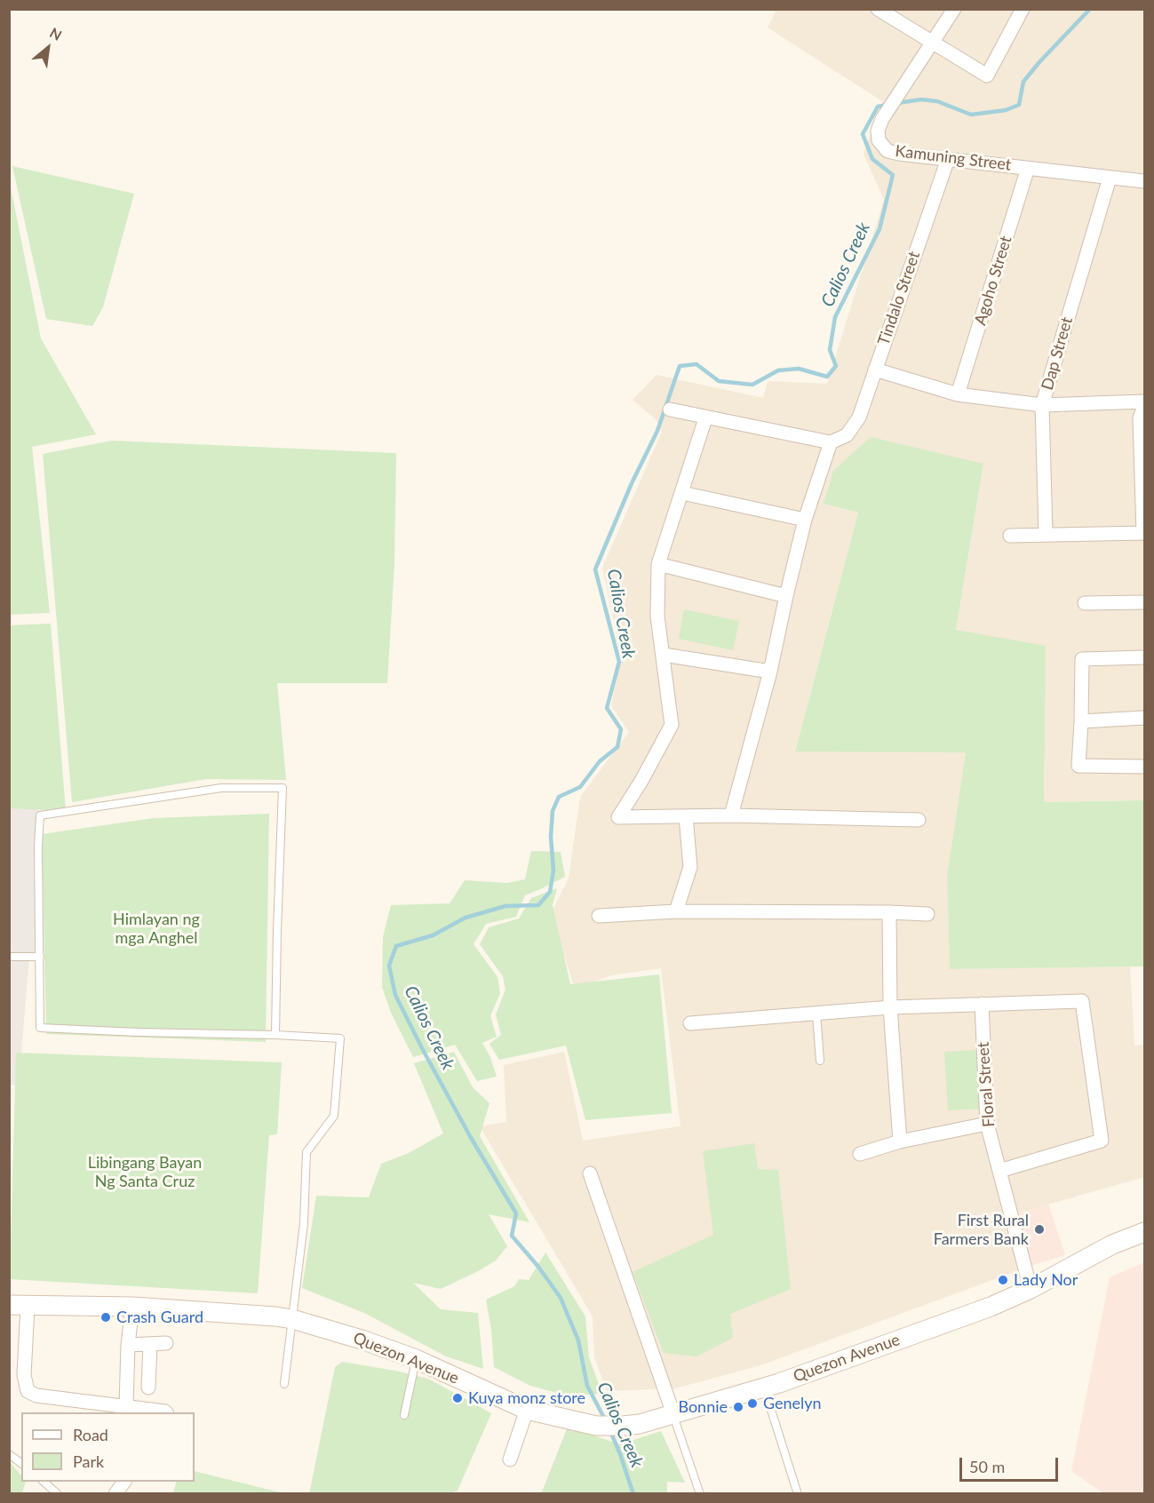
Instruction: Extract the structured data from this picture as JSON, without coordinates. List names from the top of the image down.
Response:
{
  "streets": {
    "main road": ["Quezon Avenue"],
    "street": [
      "Kamuning Street",
      "Agoho Street",
      "Tindalo Street",
      "Dap Street",
      "Floral Street"
    ]
  },
  "crossings": [
    ["Kamuning Street", "Agoho Street"],
    ["Kamuning Street", "Tindalo Street"],
    ["Kamuning Street", "Dap Street"],
    ["Floral Street", "Quezon Avenue"]
  ],
  "water": ["Calios Creek"],
  "parks": ["Himlayan ng mga Anghel", "Libingang Bayan Ng Santa Cruz"],
  "places": [
    "First Rural Farmers Bank",
    "Lady Nor",
    "Crash Guard",
    "Kuya monz store",
    "Genelyn",
    "Bonnie"
  ],
  "legend": ["Road", "Park"],
  "scale_bar": "50 m",
  "north": "top right"
}
